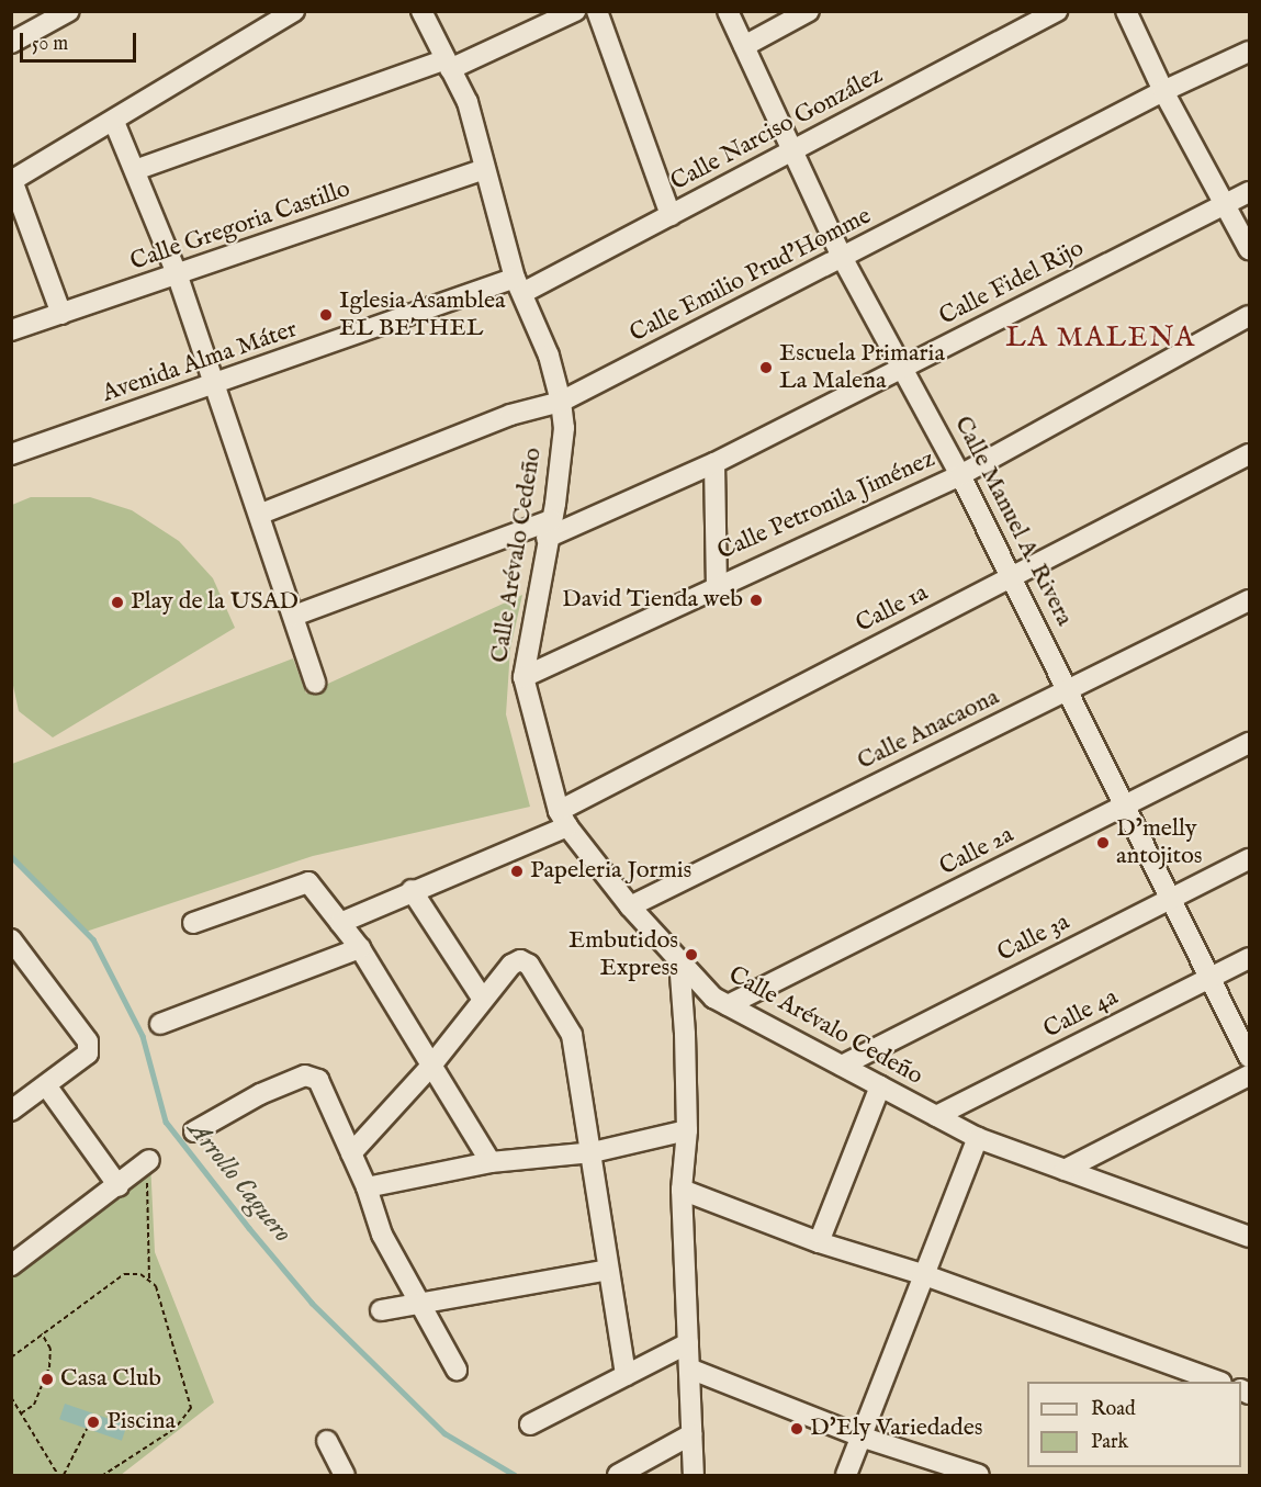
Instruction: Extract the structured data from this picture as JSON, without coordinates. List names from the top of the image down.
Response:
{
  "streets": {
    "street": [
      "Calle Narciso González",
      "Calle Gregoria Castillo",
      "Calle Emilio Prud'Homme",
      "Calle Fidel Rijo",
      "Avenida Alma Máter",
      "Calle Petronila Jiménez",
      "Calle Manuel A. Rivera",
      "Calle Arévalo Cedeño",
      "Calle 1a",
      "Calle Anacaona",
      "Calle 2a",
      "Calle 3a",
      "Calle 4a"
    ]
  },
  "crossings": [
    ["Calle Narciso González", "Avenida Alma Máter"],
    ["Calle Narciso González", "Calle Manuel A. Rivera"],
    ["Calle Narciso González", "Calle Arévalo Cedeño"],
    ["Calle Gregoria Castillo", "Calle Arévalo Cedeño"],
    ["Calle Emilio Prud'Homme", "Calle Manuel A. Rivera"],
    ["Calle Emilio Prud'Homme", "Calle Arévalo Cedeño"],
    ["Calle Fidel Rijo", "Calle Manuel A. Rivera"],
    ["Calle Fidel Rijo", "Calle Arévalo Cedeño"],
    ["Avenida Alma Máter", "Calle Arévalo Cedeño"],
    ["Calle Petronila Jiménez", "Calle Manuel A. Rivera"],
    ["Calle Petronila Jiménez", "Calle Arévalo Cedeño"],
    ["Calle Manuel A. Rivera", "Calle 1a"],
    ["Calle Manuel A. Rivera", "Calle Anacaona"],
    ["Calle Manuel A. Rivera", "Calle 2a"],
    ["Calle Manuel A. Rivera", "Calle 3a"],
    ["Calle Manuel A. Rivera", "Calle 4a"],
    ["Calle Arévalo Cedeño", "Calle 1a"],
    ["Calle Arévalo Cedeño", "Calle Anacaona"],
    ["Calle Arévalo Cedeño", "Calle 2a"],
    ["Calle Arévalo Cedeño", "Calle 3a"],
    ["Calle Arévalo Cedeño", "Calle 4a"]
  ],
  "districts": ["LA MALENA"],
  "water": ["Arrollo Caguero"],
  "places": [
    "Iglesia Asamblea EL BETHEL",
    "Escuela Primaria La Malena",
    "David Tienda web",
    "Play de la USAD",
    "D’melly antojitos",
    "Papeleria Jormis",
    "Embutidos Express",
    "Casa Club",
    "Piscina",
    "D'Ely Variedades"
  ],
  "legend": ["Road", "Park"],
  "scale_bar": "50 m"
}
